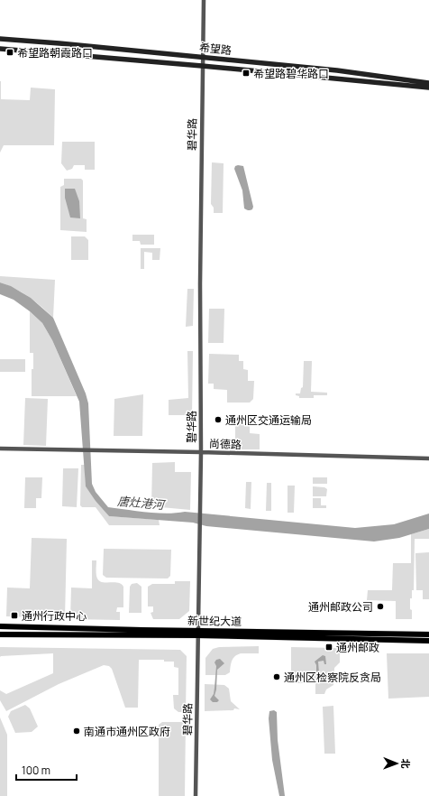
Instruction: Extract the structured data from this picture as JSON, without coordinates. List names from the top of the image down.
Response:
{
  "streets": {
    "main road": ["希望路", "新世纪大道"],
    "street": ["碧华路", "尚德路"]
  },
  "crossings": [
    ["希望路", "碧华路"],
    ["碧华路", "尚德路"],
    ["碧华路", "新世纪大道"]
  ],
  "water": ["唐灶港河"],
  "places": {
    "transit": [
      "希望路朝霞路口",
      "希望路碧华路口",
      "通州行政中心",
      "通州邮政"
    ],
    "other": [
      "通州区交通运输局",
      "通州邮政公司",
      "通州区检察院反贪局",
      "南通市通州区政府"
    ]
  },
  "scale_bar": "100 m",
  "north": "right"
}
